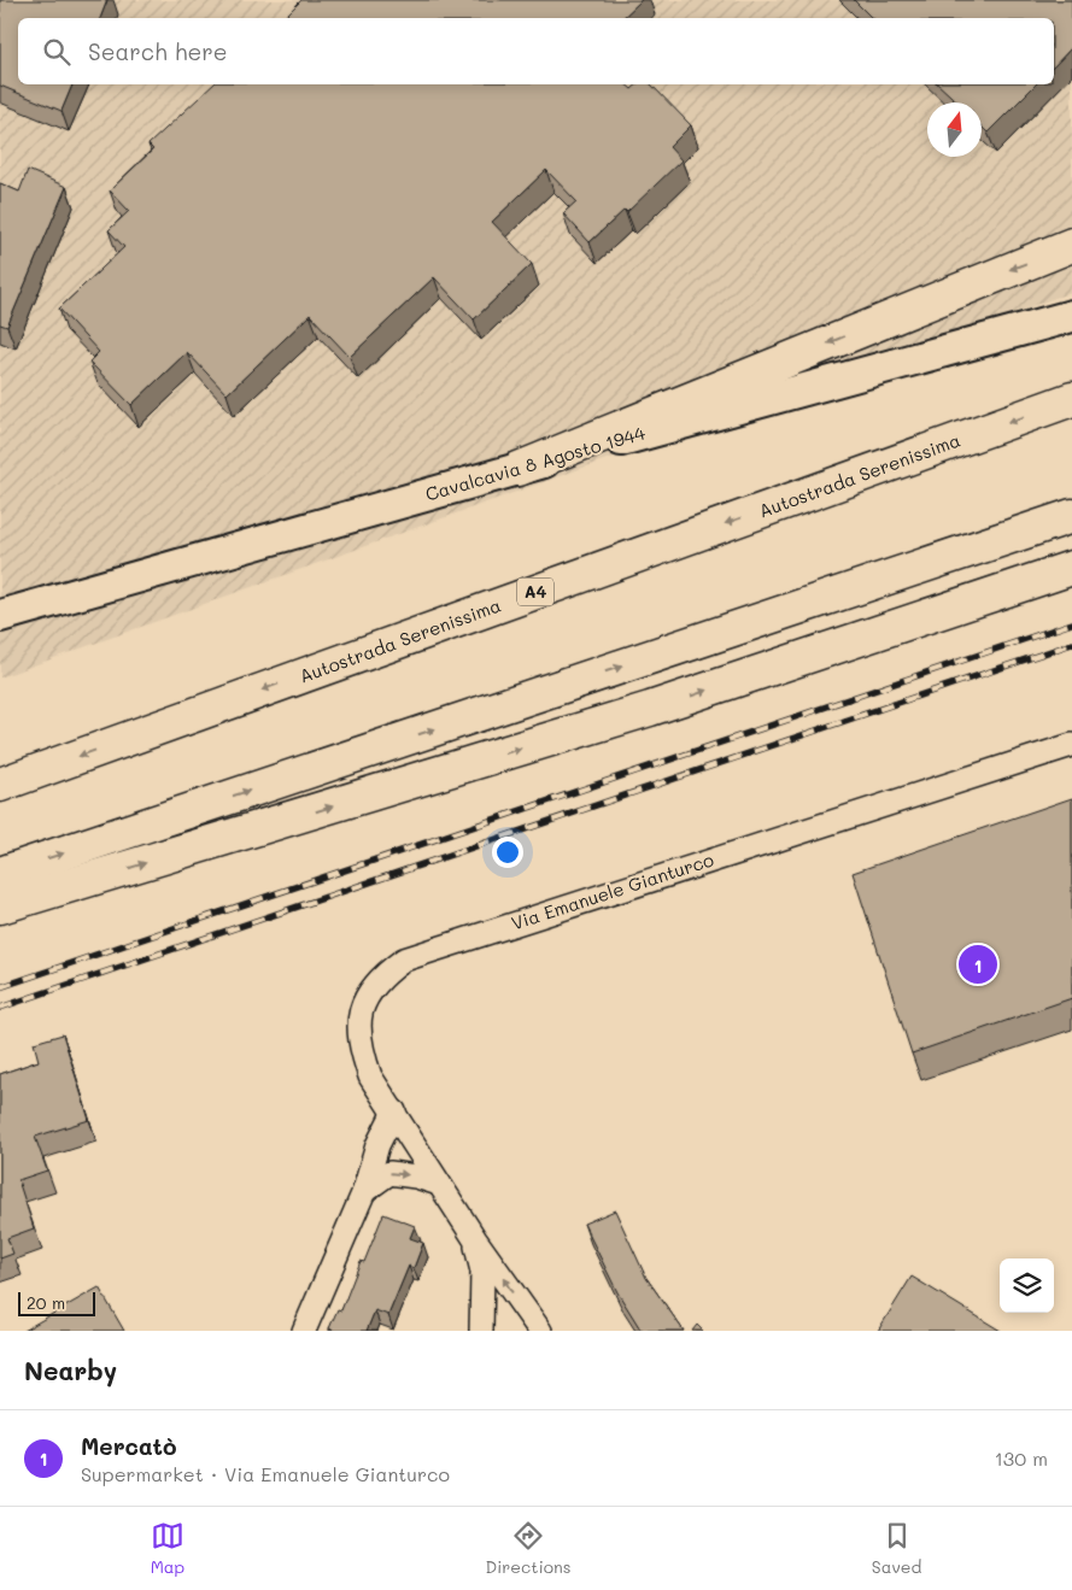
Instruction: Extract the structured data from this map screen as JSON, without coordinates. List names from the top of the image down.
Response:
{
  "streets": {
    "highway": ["Autostrada Serenissima", "A4"],
    "main road": ["Cavalcavia 8 Agosto 1944"],
    "street": ["Via Emanuele Gianturco"]
  },
  "scale_bar": "20 m",
  "north": "top",
  "page": {
    "search": "Search here",
    "pins": "1",
    "scale": "20 m",
    "heading": "Nearby",
    "list": [
      {
        "mark": "1",
        "name": "Mercatò",
        "note": "Supermarket · Via Emanuele Gianturco",
        "value": "130 m"
      }
    ],
    "nav": ["Map", "Directions", "Saved"]
  }
}
